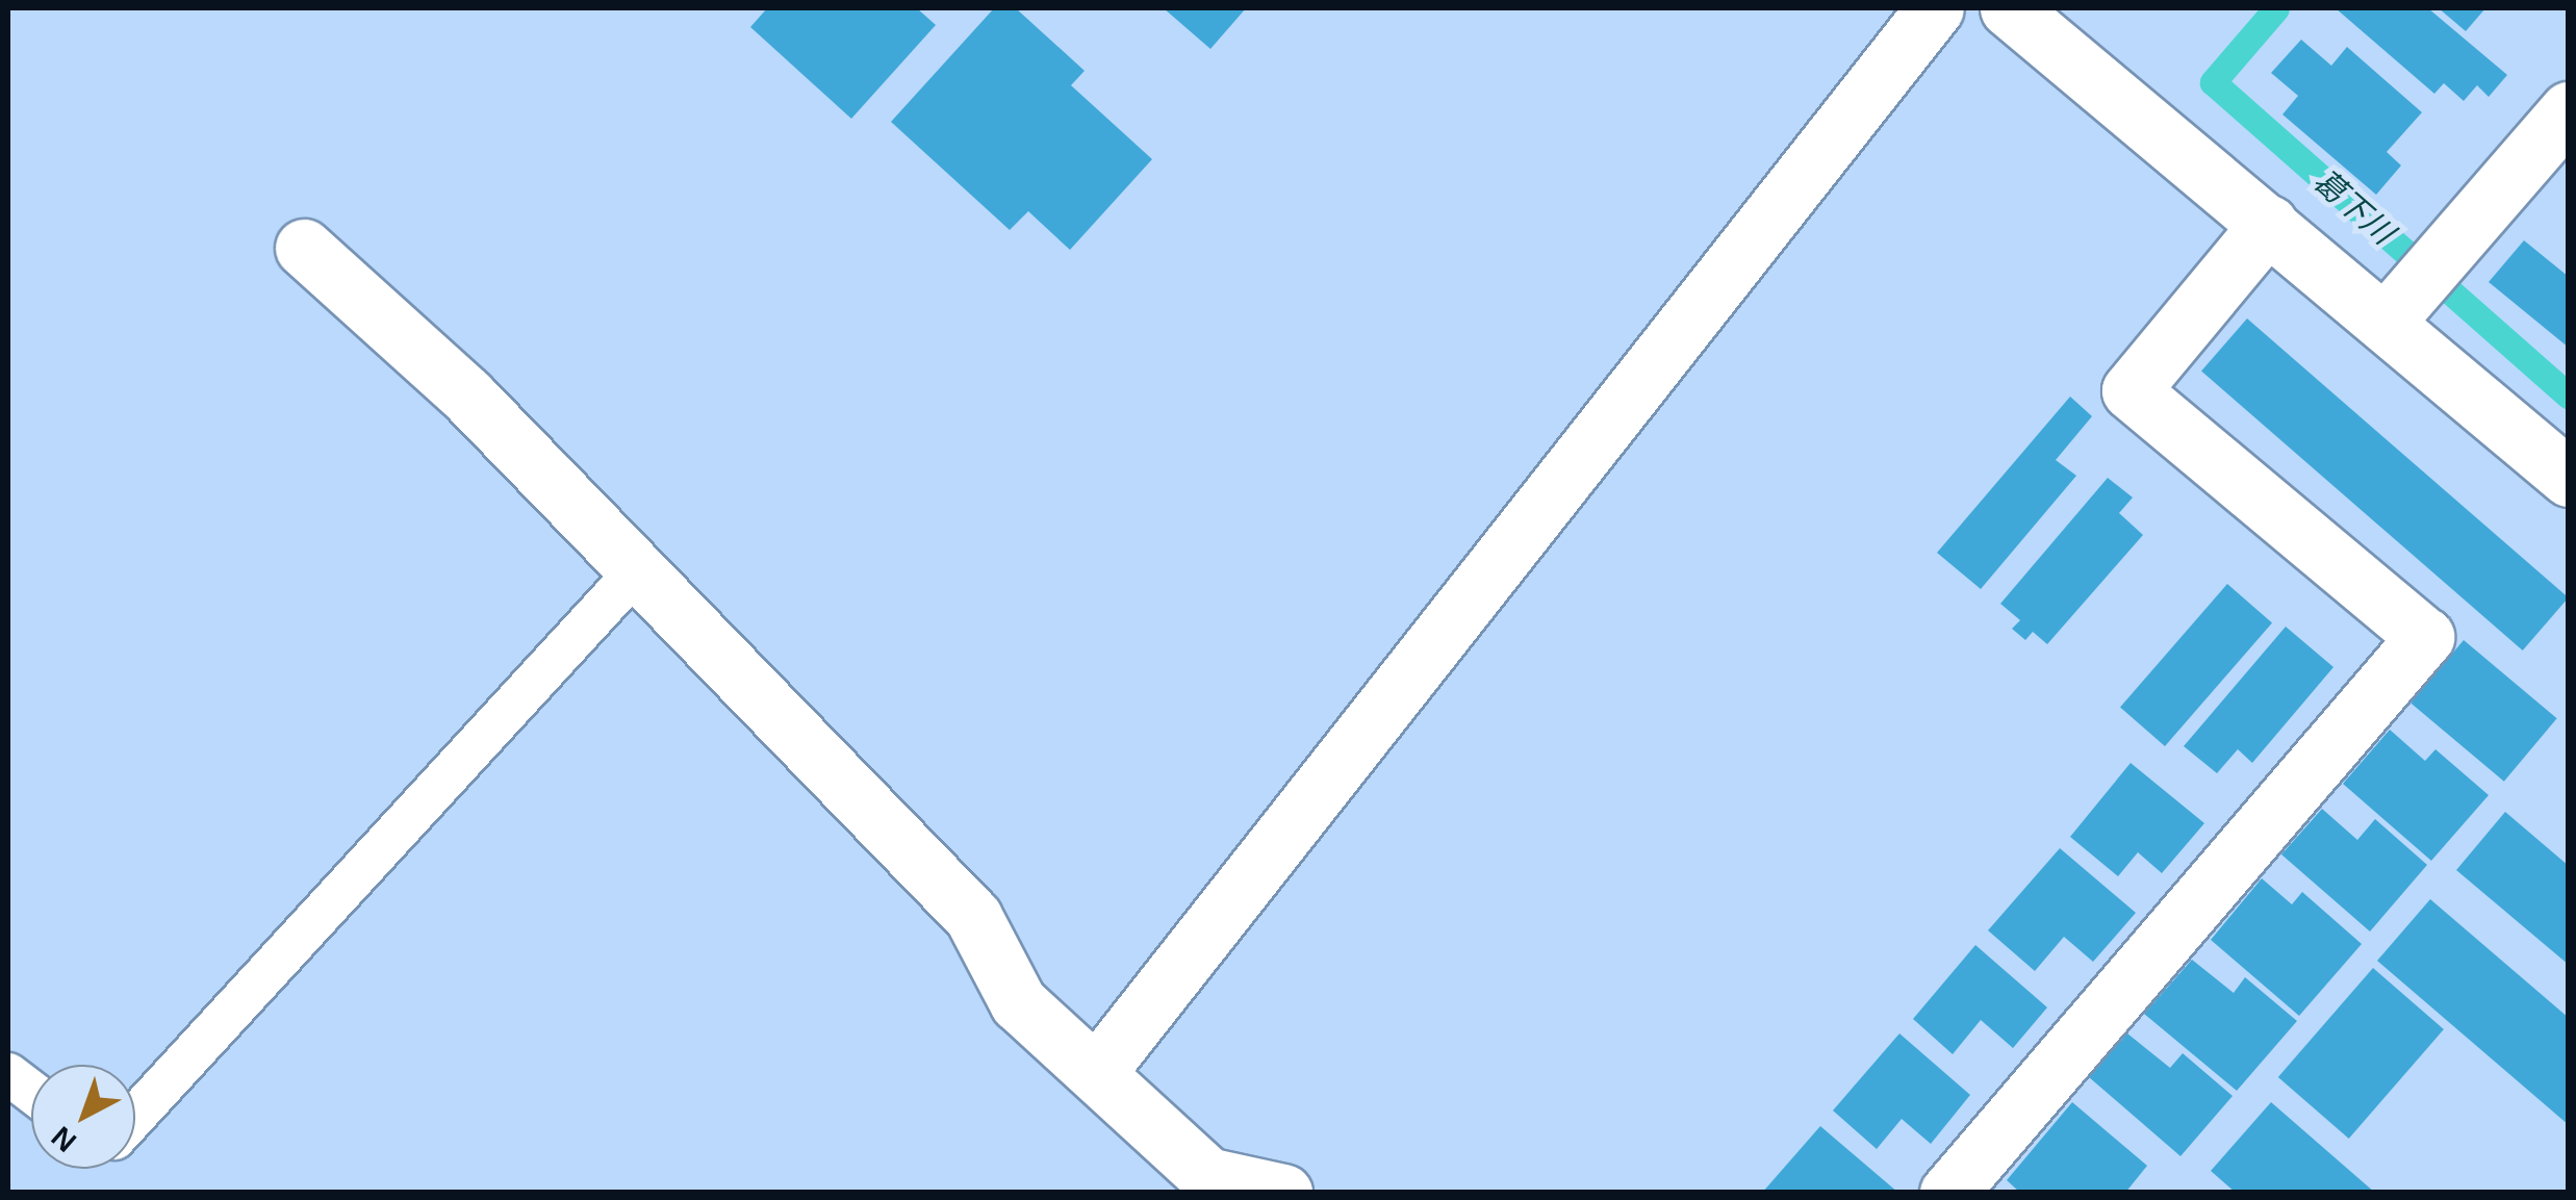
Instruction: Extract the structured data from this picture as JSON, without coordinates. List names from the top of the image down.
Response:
{
  "water": ["葛下川"],
  "north": "bottom left"
}
